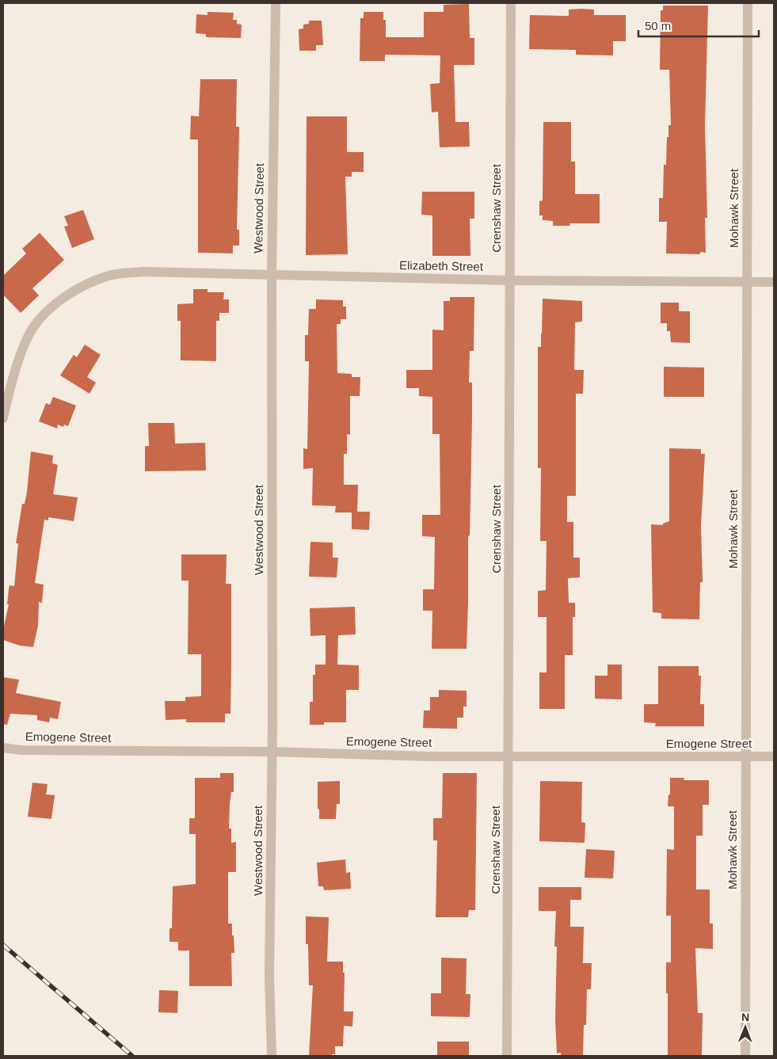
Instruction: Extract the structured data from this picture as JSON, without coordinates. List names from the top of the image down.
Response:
{
  "streets": {
    "street": [
      "Westwood Street",
      "Crenshaw Street",
      "Mohawk Street",
      "Elizabeth Street",
      "Emogene Street"
    ]
  },
  "crossings": [
    ["Westwood Street", "Elizabeth Street"],
    ["Westwood Street", "Emogene Street"],
    ["Crenshaw Street", "Elizabeth Street"],
    ["Crenshaw Street", "Emogene Street"],
    ["Mohawk Street", "Elizabeth Street"],
    ["Mohawk Street", "Emogene Street"]
  ],
  "scale_bar": "50 m",
  "north": "top"
}
